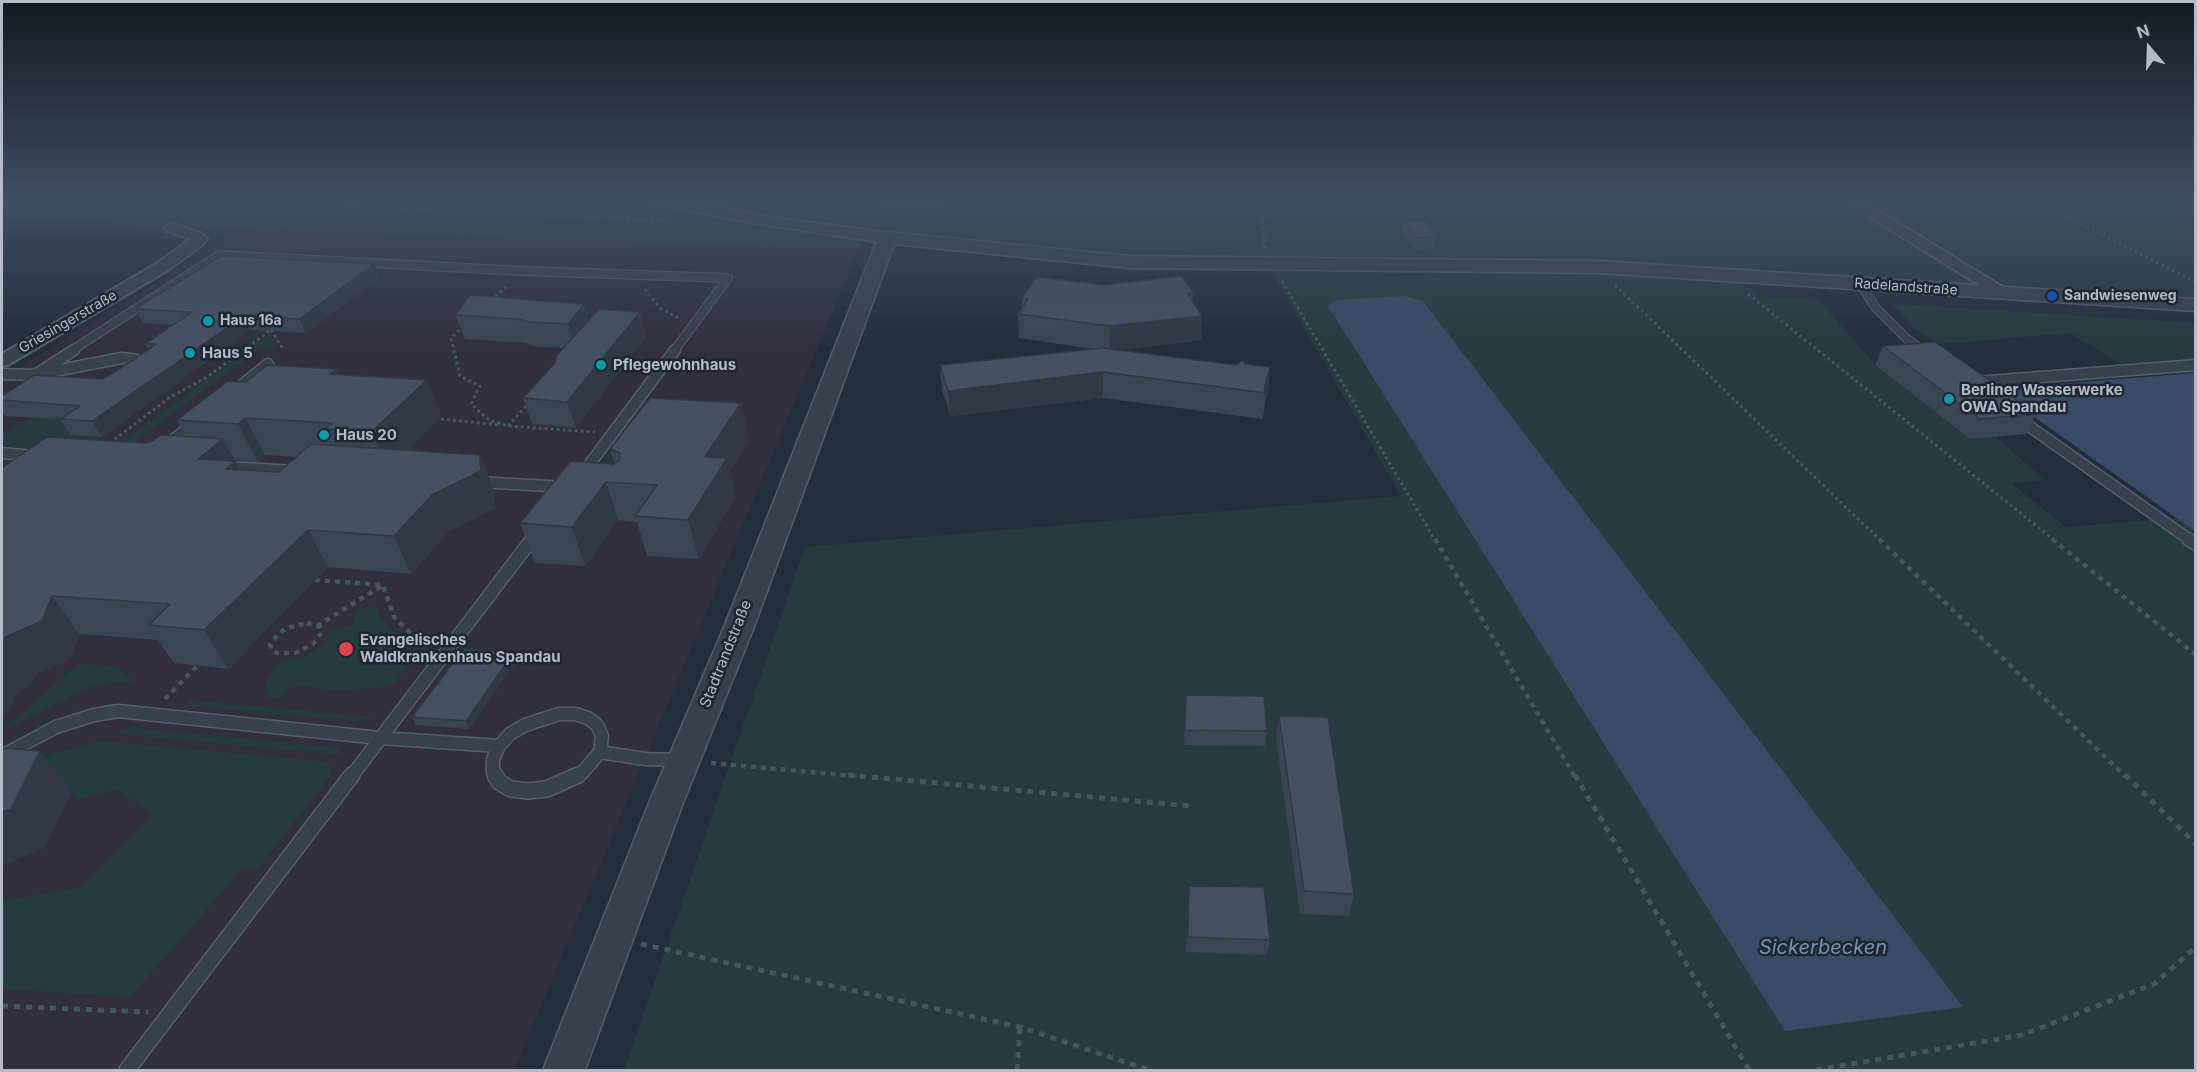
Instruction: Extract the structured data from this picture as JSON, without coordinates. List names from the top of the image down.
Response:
{
  "streets": {
    "street": ["Radelandstraße", "Griesingerstraße", "Stadtrandstraße"]
  },
  "water": ["Sickerbecken"],
  "places": [
    "Sandwiesenweg",
    "Haus 16a",
    "Haus 5",
    "Pflegewohnhaus",
    "Berliner Wasserwerke OWA Spandau",
    "Haus 20",
    "Evangelisches Waldkrankenhaus Spandau"
  ],
  "north": "top"
}
